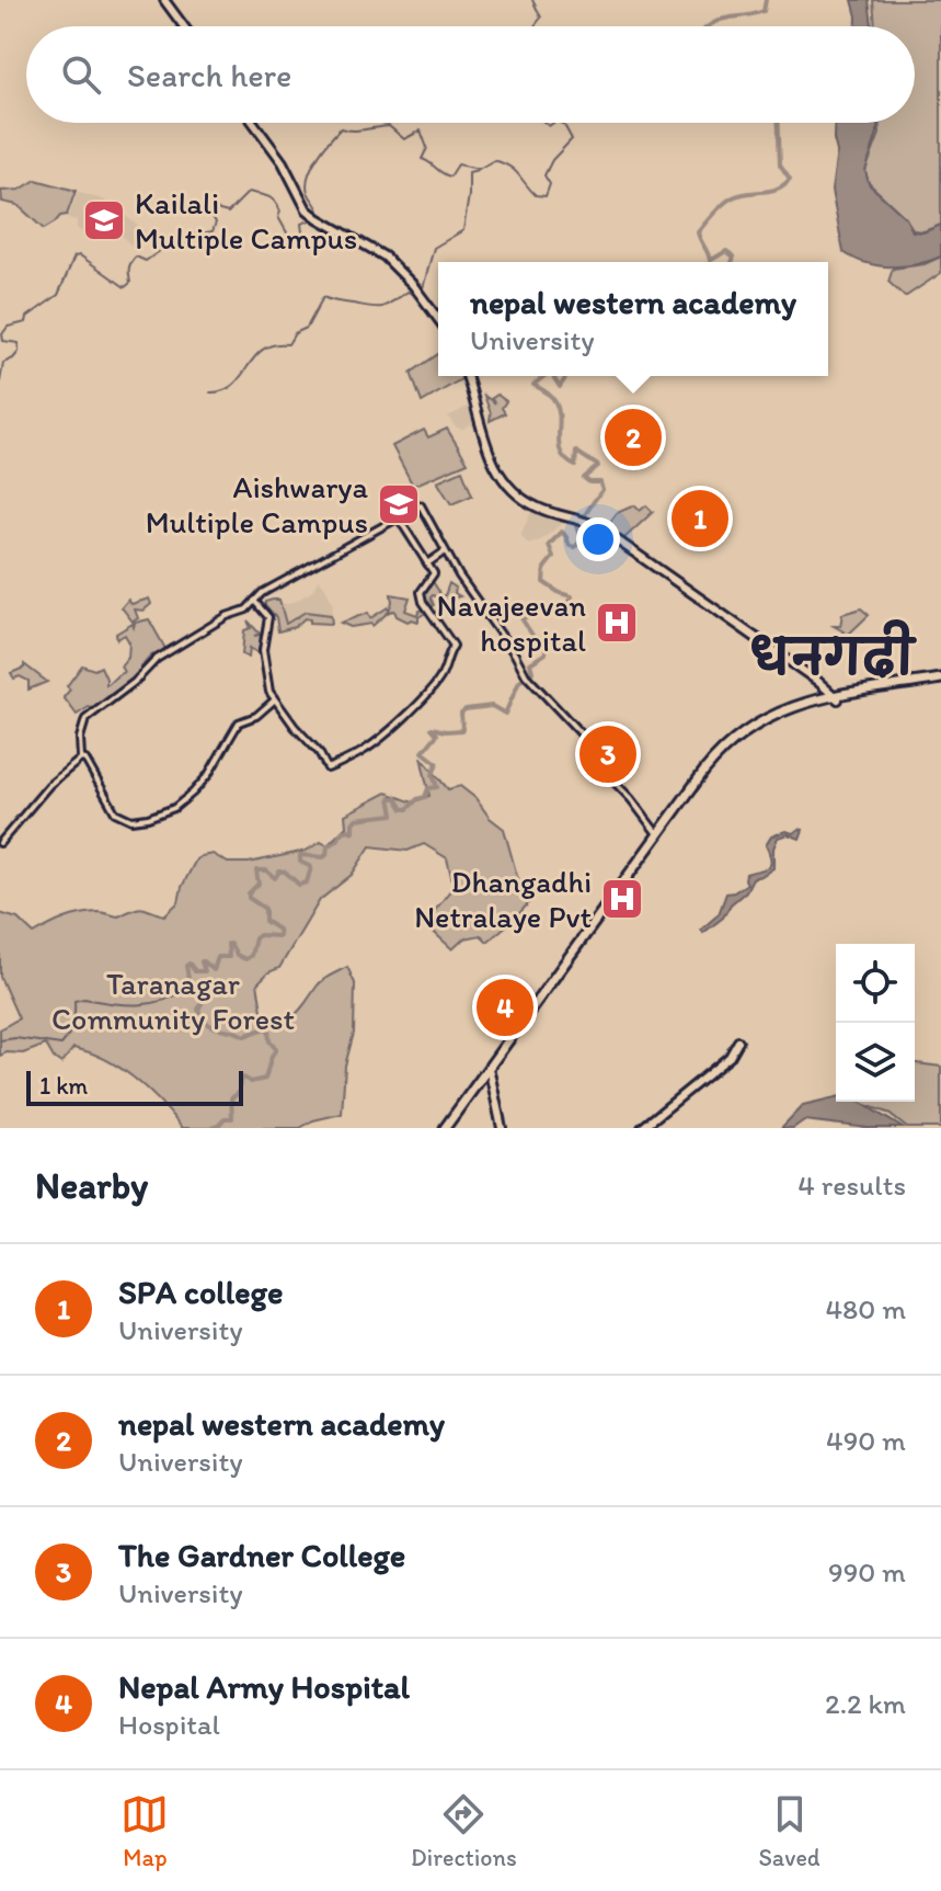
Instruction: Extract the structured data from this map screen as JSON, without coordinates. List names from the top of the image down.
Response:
{
  "districts": ["धनगढी"],
  "parks": ["Taranagar Community Forest"],
  "places": {
    "school or university": ["Kailali Multiple Campus", "Aishwarya Multiple Campus"],
    "hospital": ["Navajeevan hospital", "Dhangadhi Netralaye Pvt"]
  },
  "scale_bar": "1 km",
  "page": {
    "search": "Search here",
    "popup": ["nepal western academy", "University"],
    "pins": [
      "2",
      "1",
      "3",
      "4"
    ],
    "scale": "1 km",
    "heading": ["Nearby", "4 results"],
    "list": [
      {
        "mark": "1",
        "name": "SPA college",
        "note": "University",
        "value": "480 m"
      },
      {
        "mark": "2",
        "name": "nepal western academy",
        "note": "University",
        "value": "490 m"
      },
      {
        "mark": "3",
        "name": "The Gardner College",
        "note": "University",
        "value": "990 m"
      },
      {
        "mark": "4",
        "name": "Nepal Army Hospital",
        "note": "Hospital",
        "value": "2.2 km"
      }
    ],
    "nav": ["Map", "Directions", "Saved"]
  }
}
